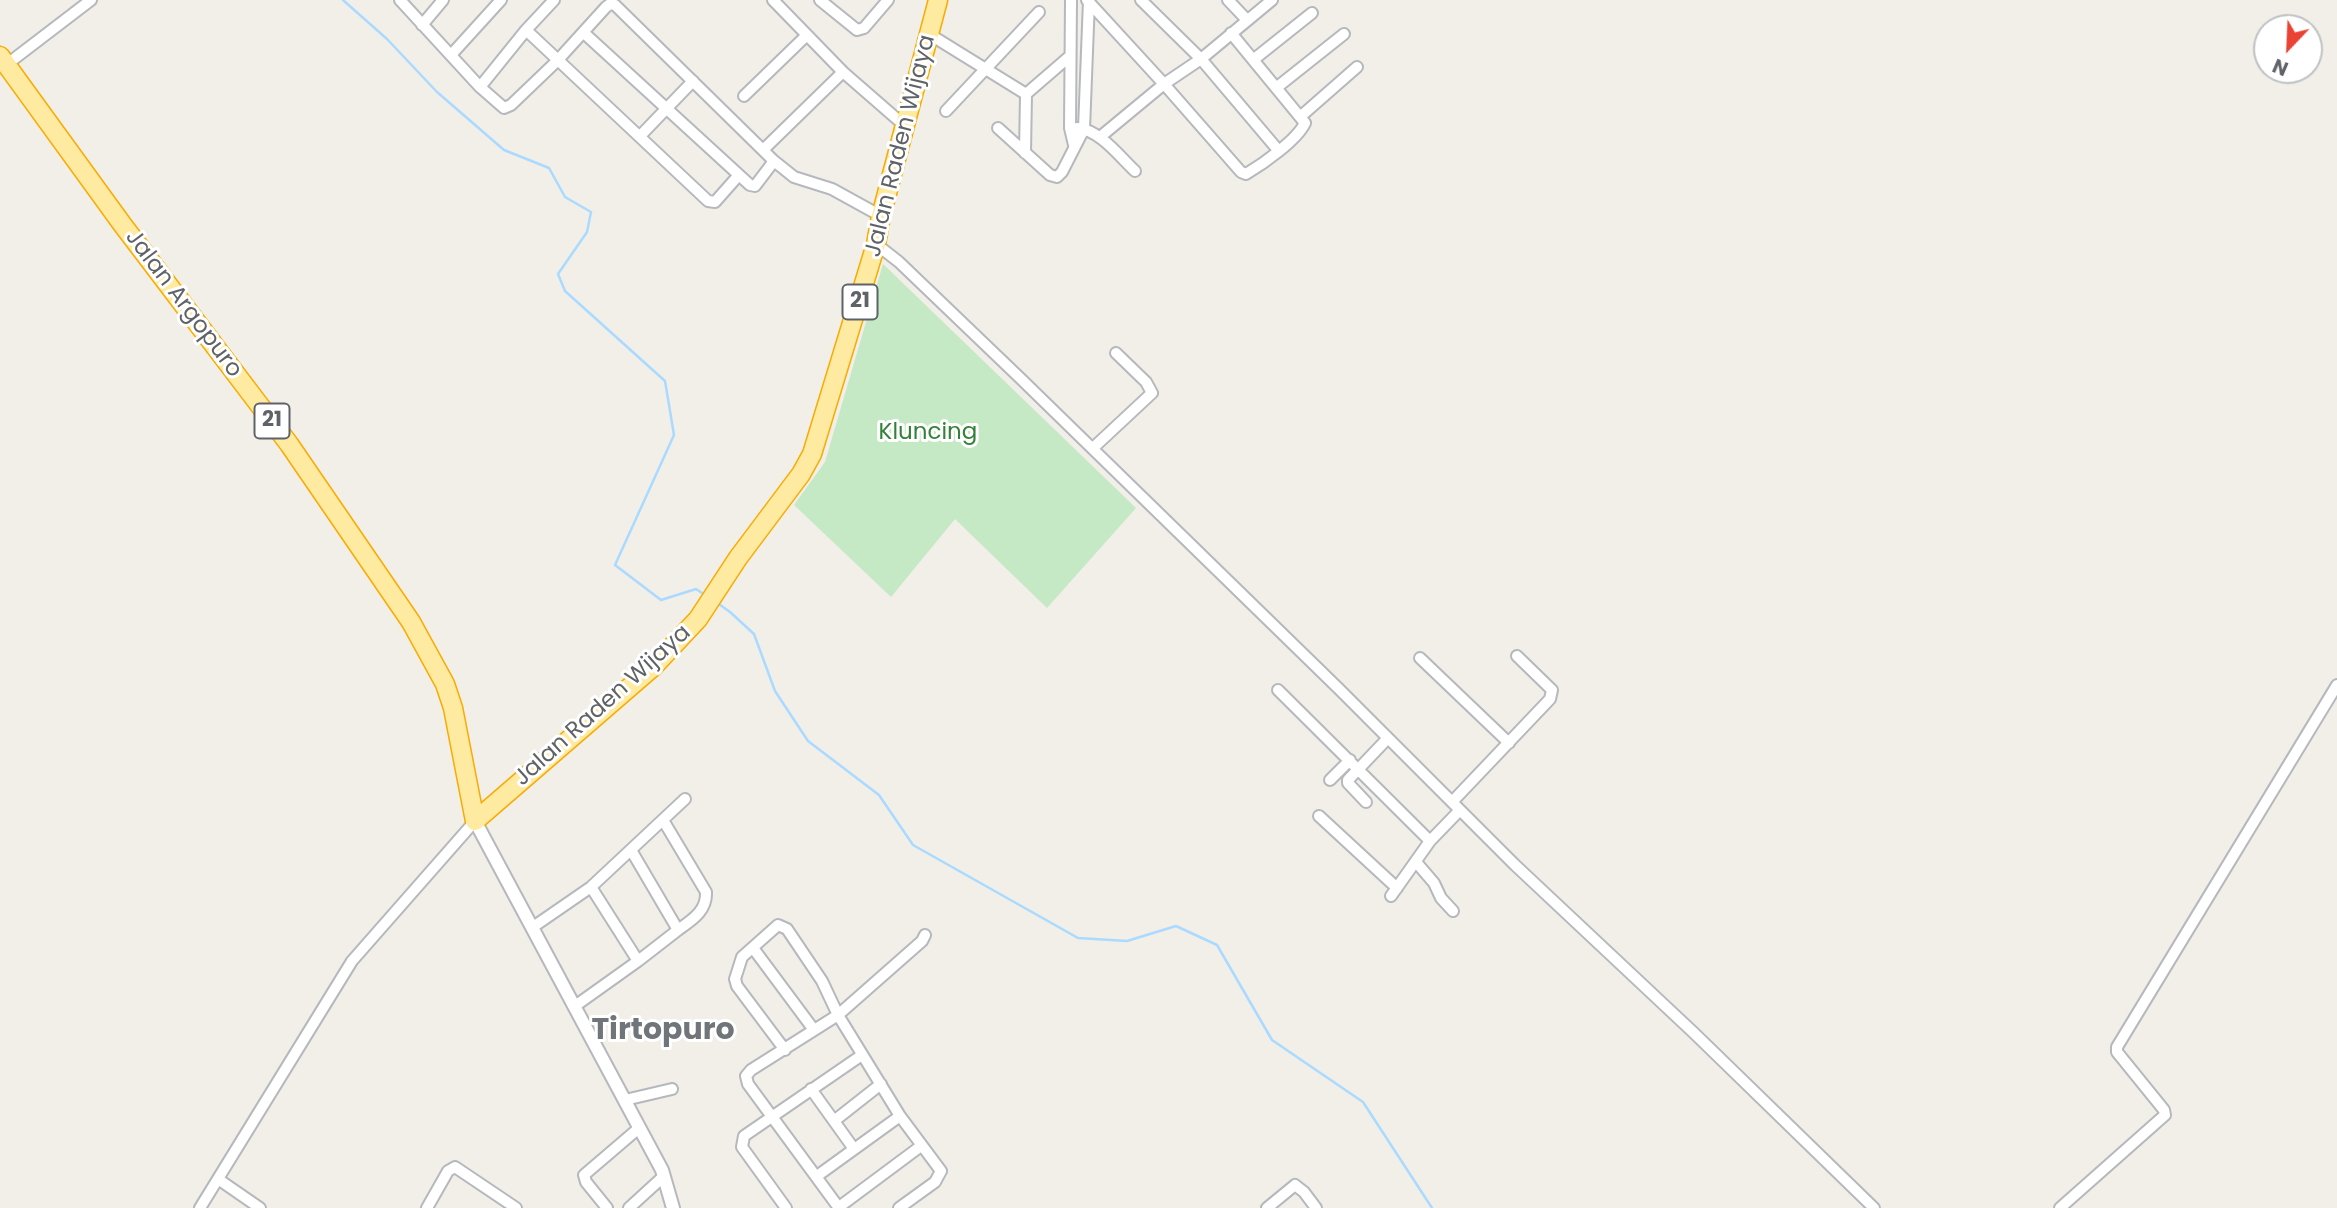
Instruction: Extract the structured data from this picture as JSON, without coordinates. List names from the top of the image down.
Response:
{
  "streets": {
    "highway": ["Jalan Raden Wijaya", "21", "Jalan Argopuro"]
  },
  "crossings": [
    ["Jalan Raden Wijaya", "Jalan Argopuro"]
  ],
  "districts": ["Tirtopuro"],
  "parks": ["Kluncing"],
  "north": "bottom left"
}
